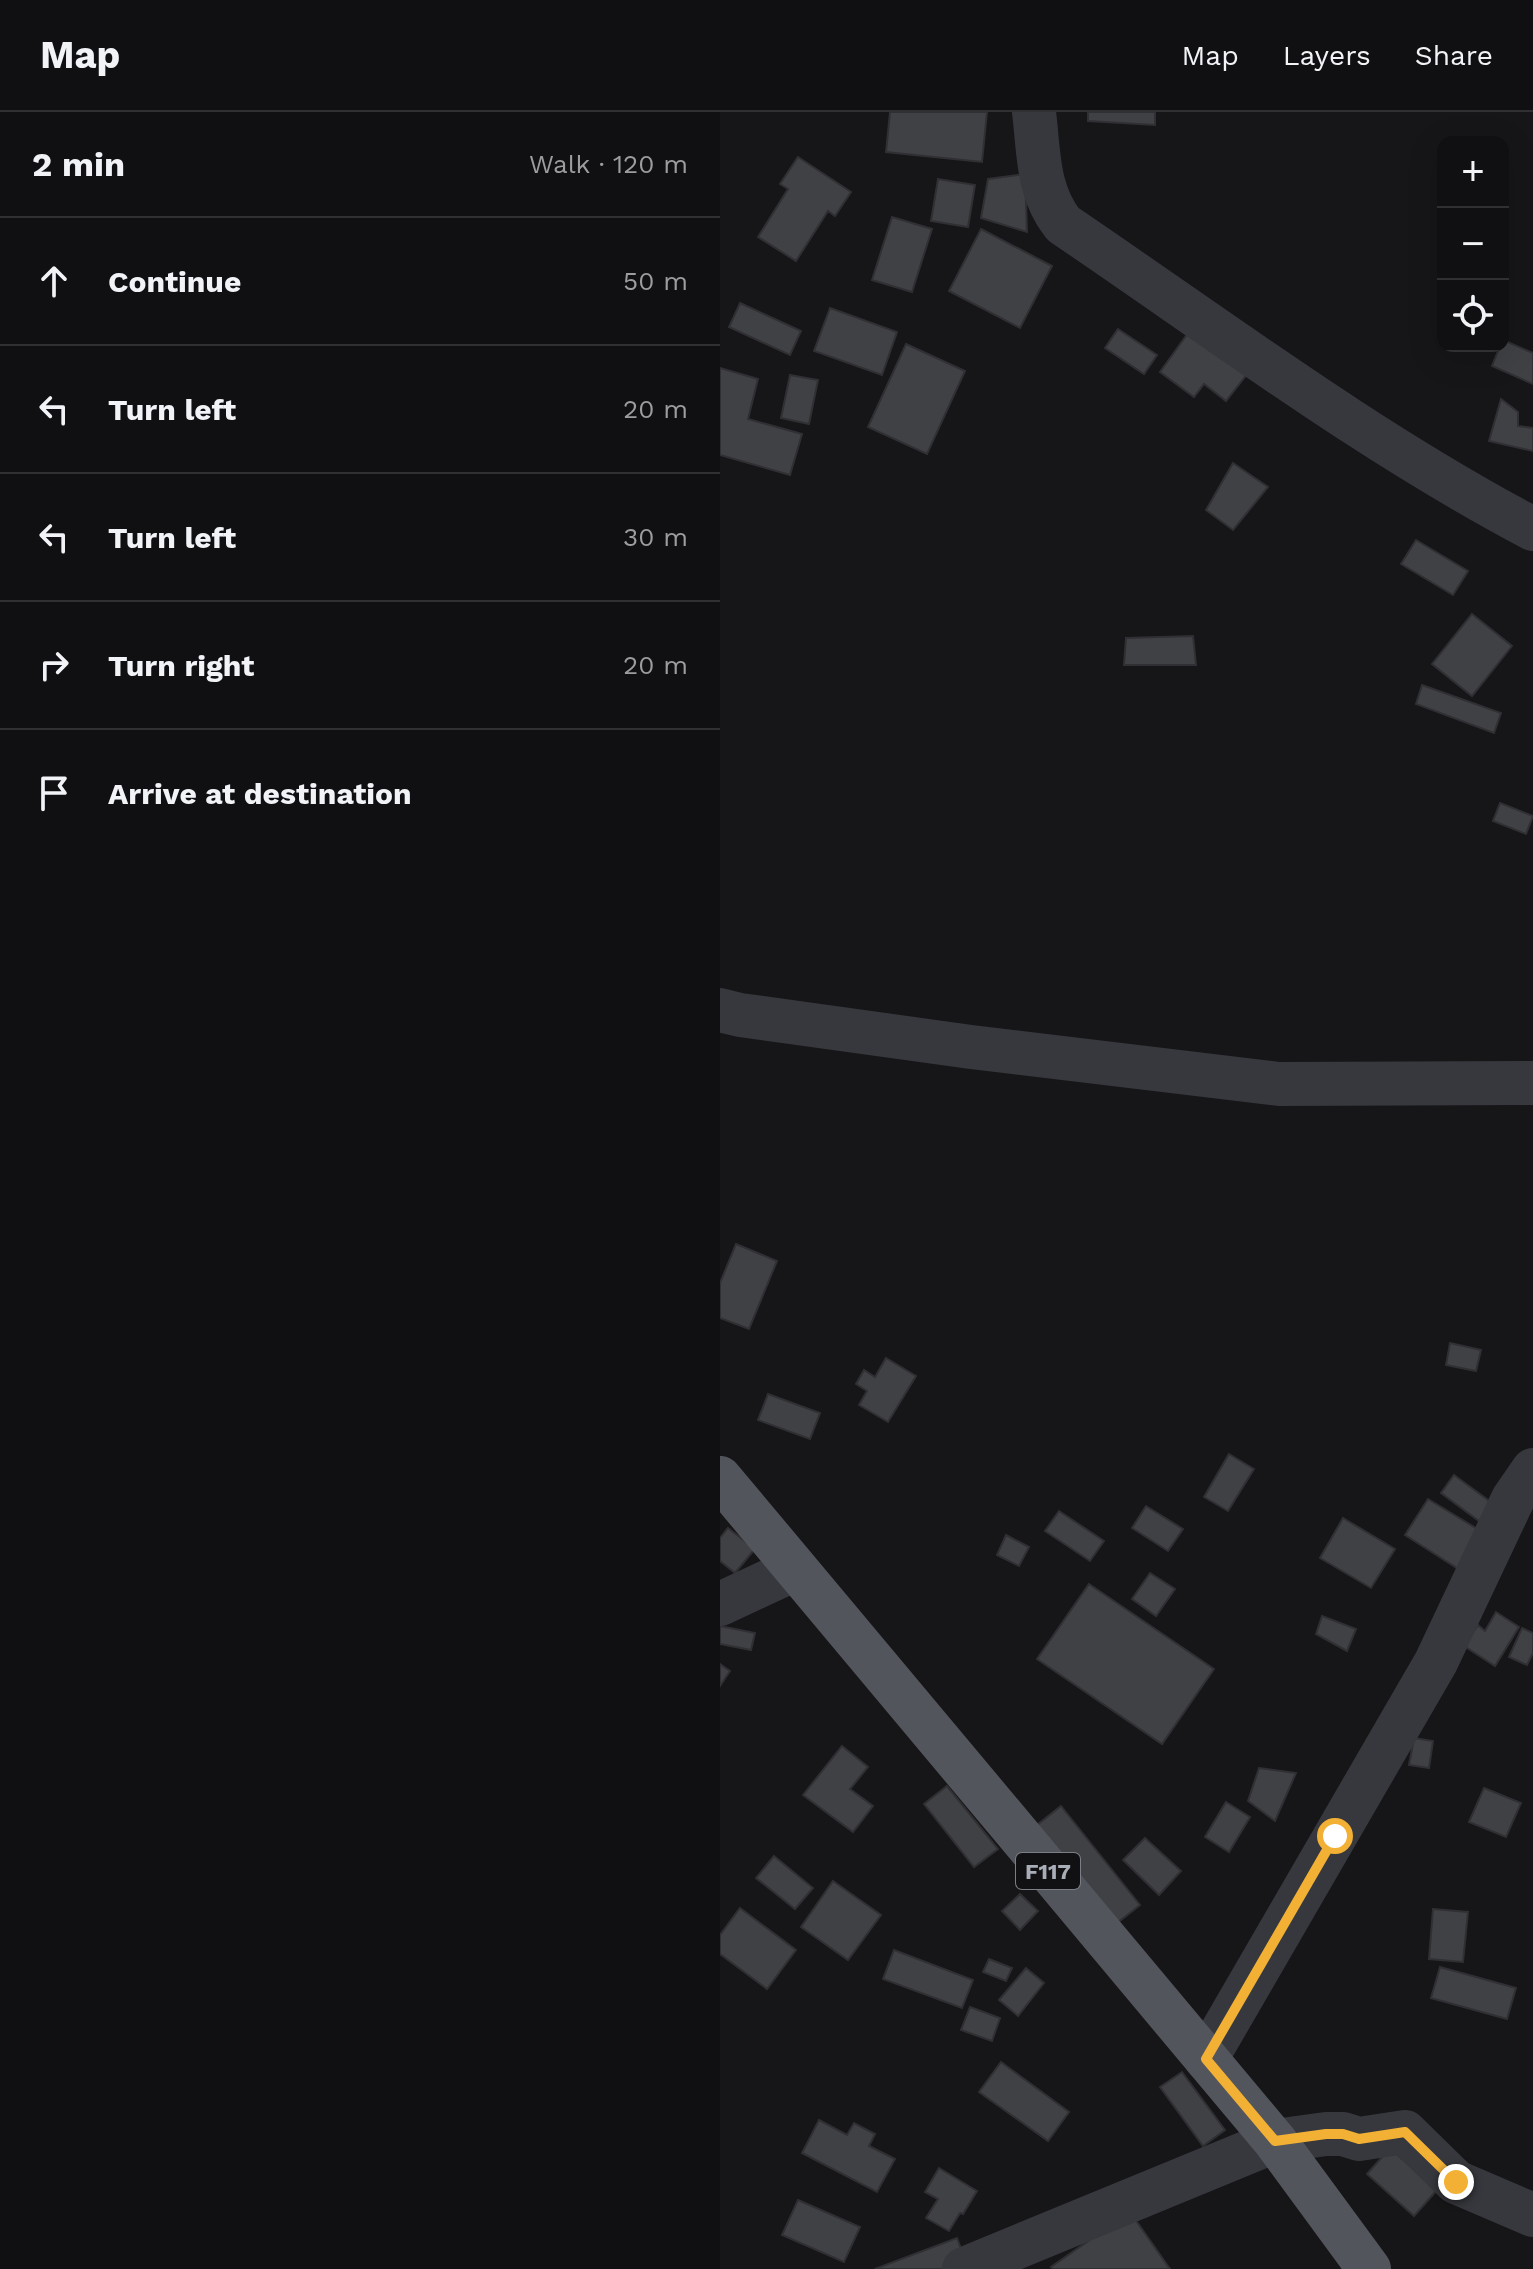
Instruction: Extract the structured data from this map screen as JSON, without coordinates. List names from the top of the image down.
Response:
{
  "streets": {
    "main road": ["F117"]
  },
  "page": {
    "header": "Map",
    "nav": ["Map", "Layers", "Share"],
    "heading": ["2 min", "Walk · 120 m"],
    "map_buttons": ["+", "−"],
    "list": [
      ["Continue", "50 m"],
      ["Turn left", "20 m"],
      ["Turn left", "30 m"],
      ["Turn right", "20 m"],
      "Arrive at destination"
    ]
  }
}
